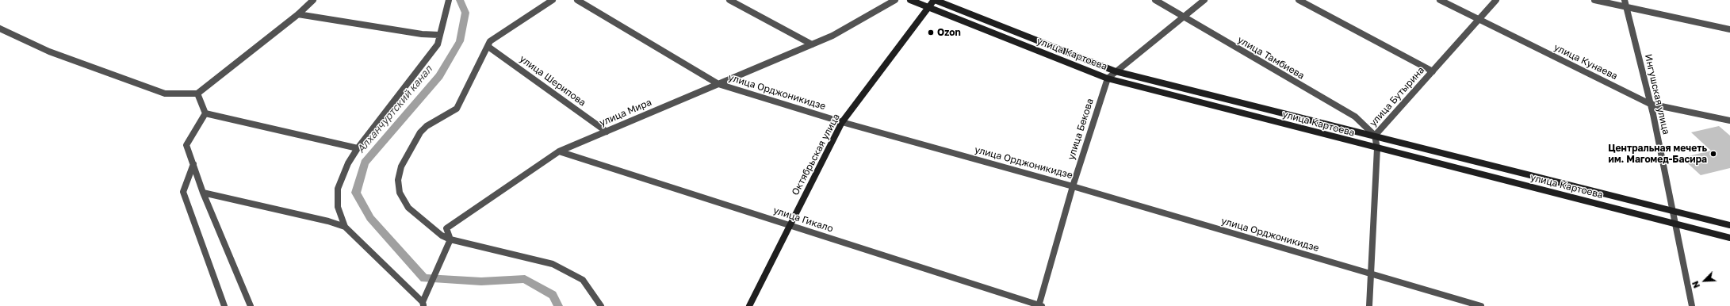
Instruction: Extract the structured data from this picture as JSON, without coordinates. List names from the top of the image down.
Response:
{
  "streets": {
    "main road": ["улица Картоева", "Октябрьская улица"],
    "street": [
      "улица Тамбиева",
      "улица Кунаева",
      "улица Шерипова",
      "улица Орджоникидзе",
      "Ингушская улица",
      "улица Бутырина",
      "улица Мира",
      "улица Бекова",
      "улица Гикало"
    ]
  },
  "crossings": [
    ["улица Картоева", "улица Тамбиева"],
    ["улица Картоева", "Ингушская улица"],
    ["улица Картоева", "улица Бутырина"],
    ["улица Картоева", "улица Бекова"],
    ["улица Картоева", "Октябрьская улица"],
    ["улица Тамбиева", "улица Бутырина"],
    ["улица Кунаева", "Ингушская улица"],
    ["улица Кунаева", "улица Бутырина"],
    ["улица Шерипова", "улица Мира"],
    ["улица Орджоникидзе", "улица Бутырина"],
    ["улица Орджоникидзе", "улица Мира"],
    ["улица Орджоникидзе", "улица Бекова"],
    ["улица Орджоникидзе", "Октябрьская улица"],
    ["улица Мира", "улица Гикало"],
    ["улица Бекова", "улица Гикало"],
    ["Октябрьская улица", "улица Гикало"]
  ],
  "water": ["Алханчуртский канал"],
  "places": ["Ozon", "Центральная мечеть им. Магомед-Басира"],
  "north": "bottom left"
}
